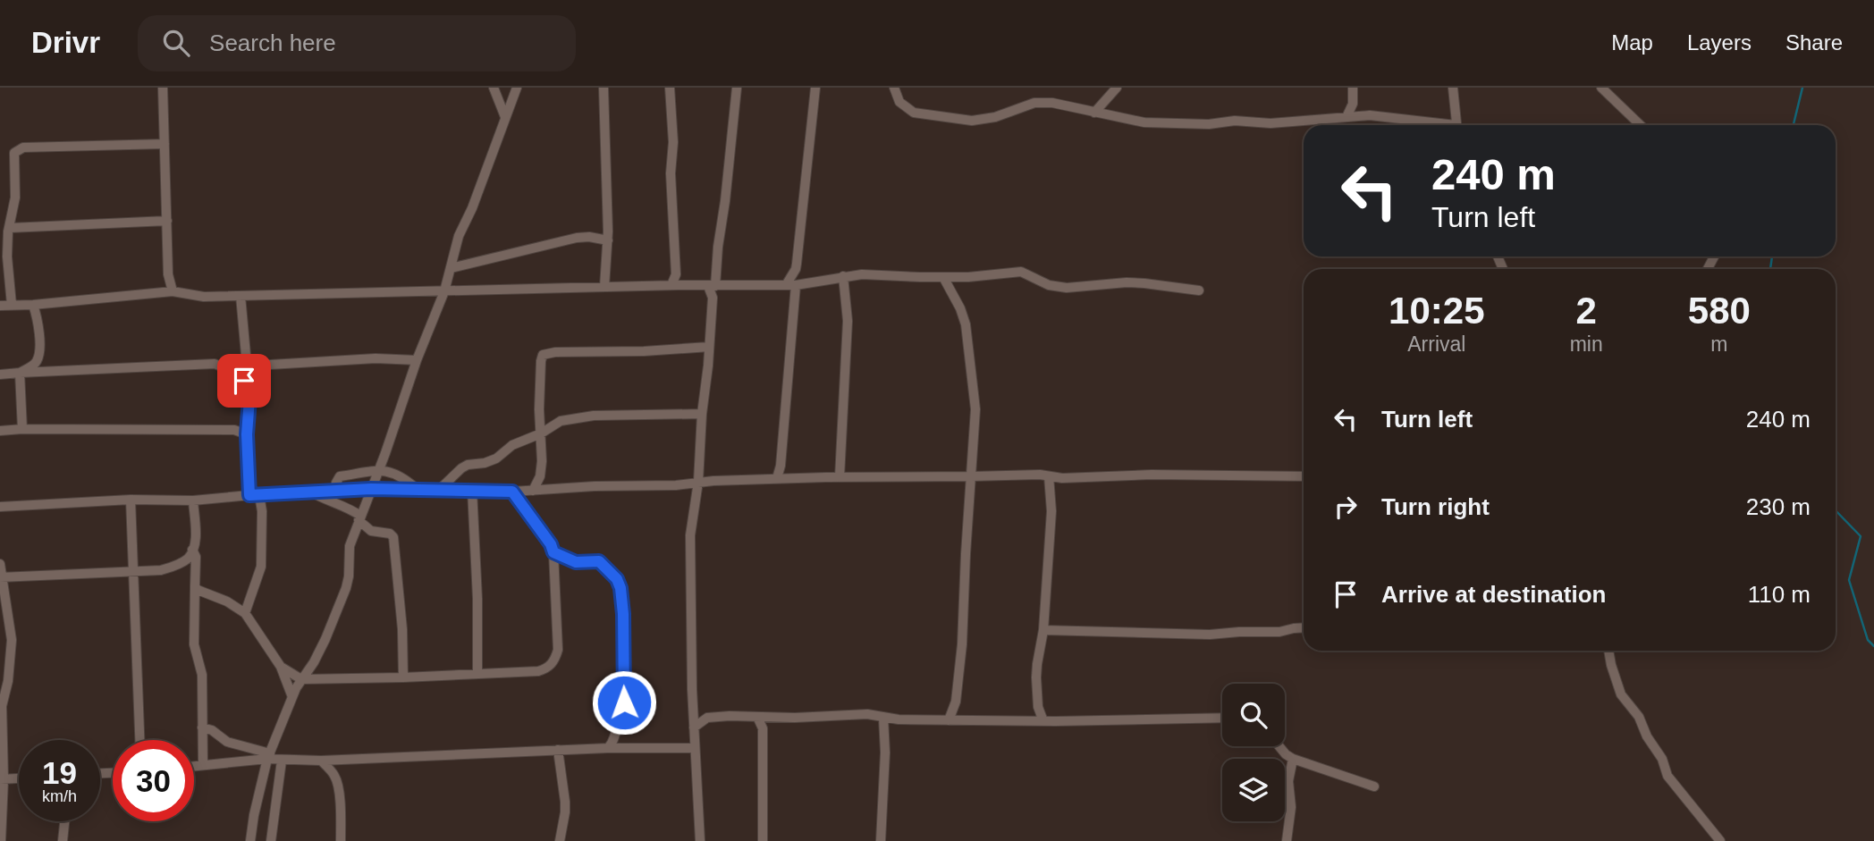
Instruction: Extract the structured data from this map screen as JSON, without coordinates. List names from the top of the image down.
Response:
{
  "page": {
    "header": "Drivr",
    "search": "Search here",
    "nav": ["Map", "Layers", "Share"],
    "turn": ["240 m", "Turn left"],
    "eta": [
      "10:25",
      "Arrival",
      "2",
      "min",
      "580",
      "m"
    ],
    "list": [
      {
        "name": "Turn left",
        "value": "240 m"
      },
      {
        "name": "Turn right",
        "value": "230 m"
      },
      {
        "name": "Arrive at destination",
        "value": "110 m"
      }
    ],
    "speed": "19 km/h",
    "limit": "30"
  }
}
